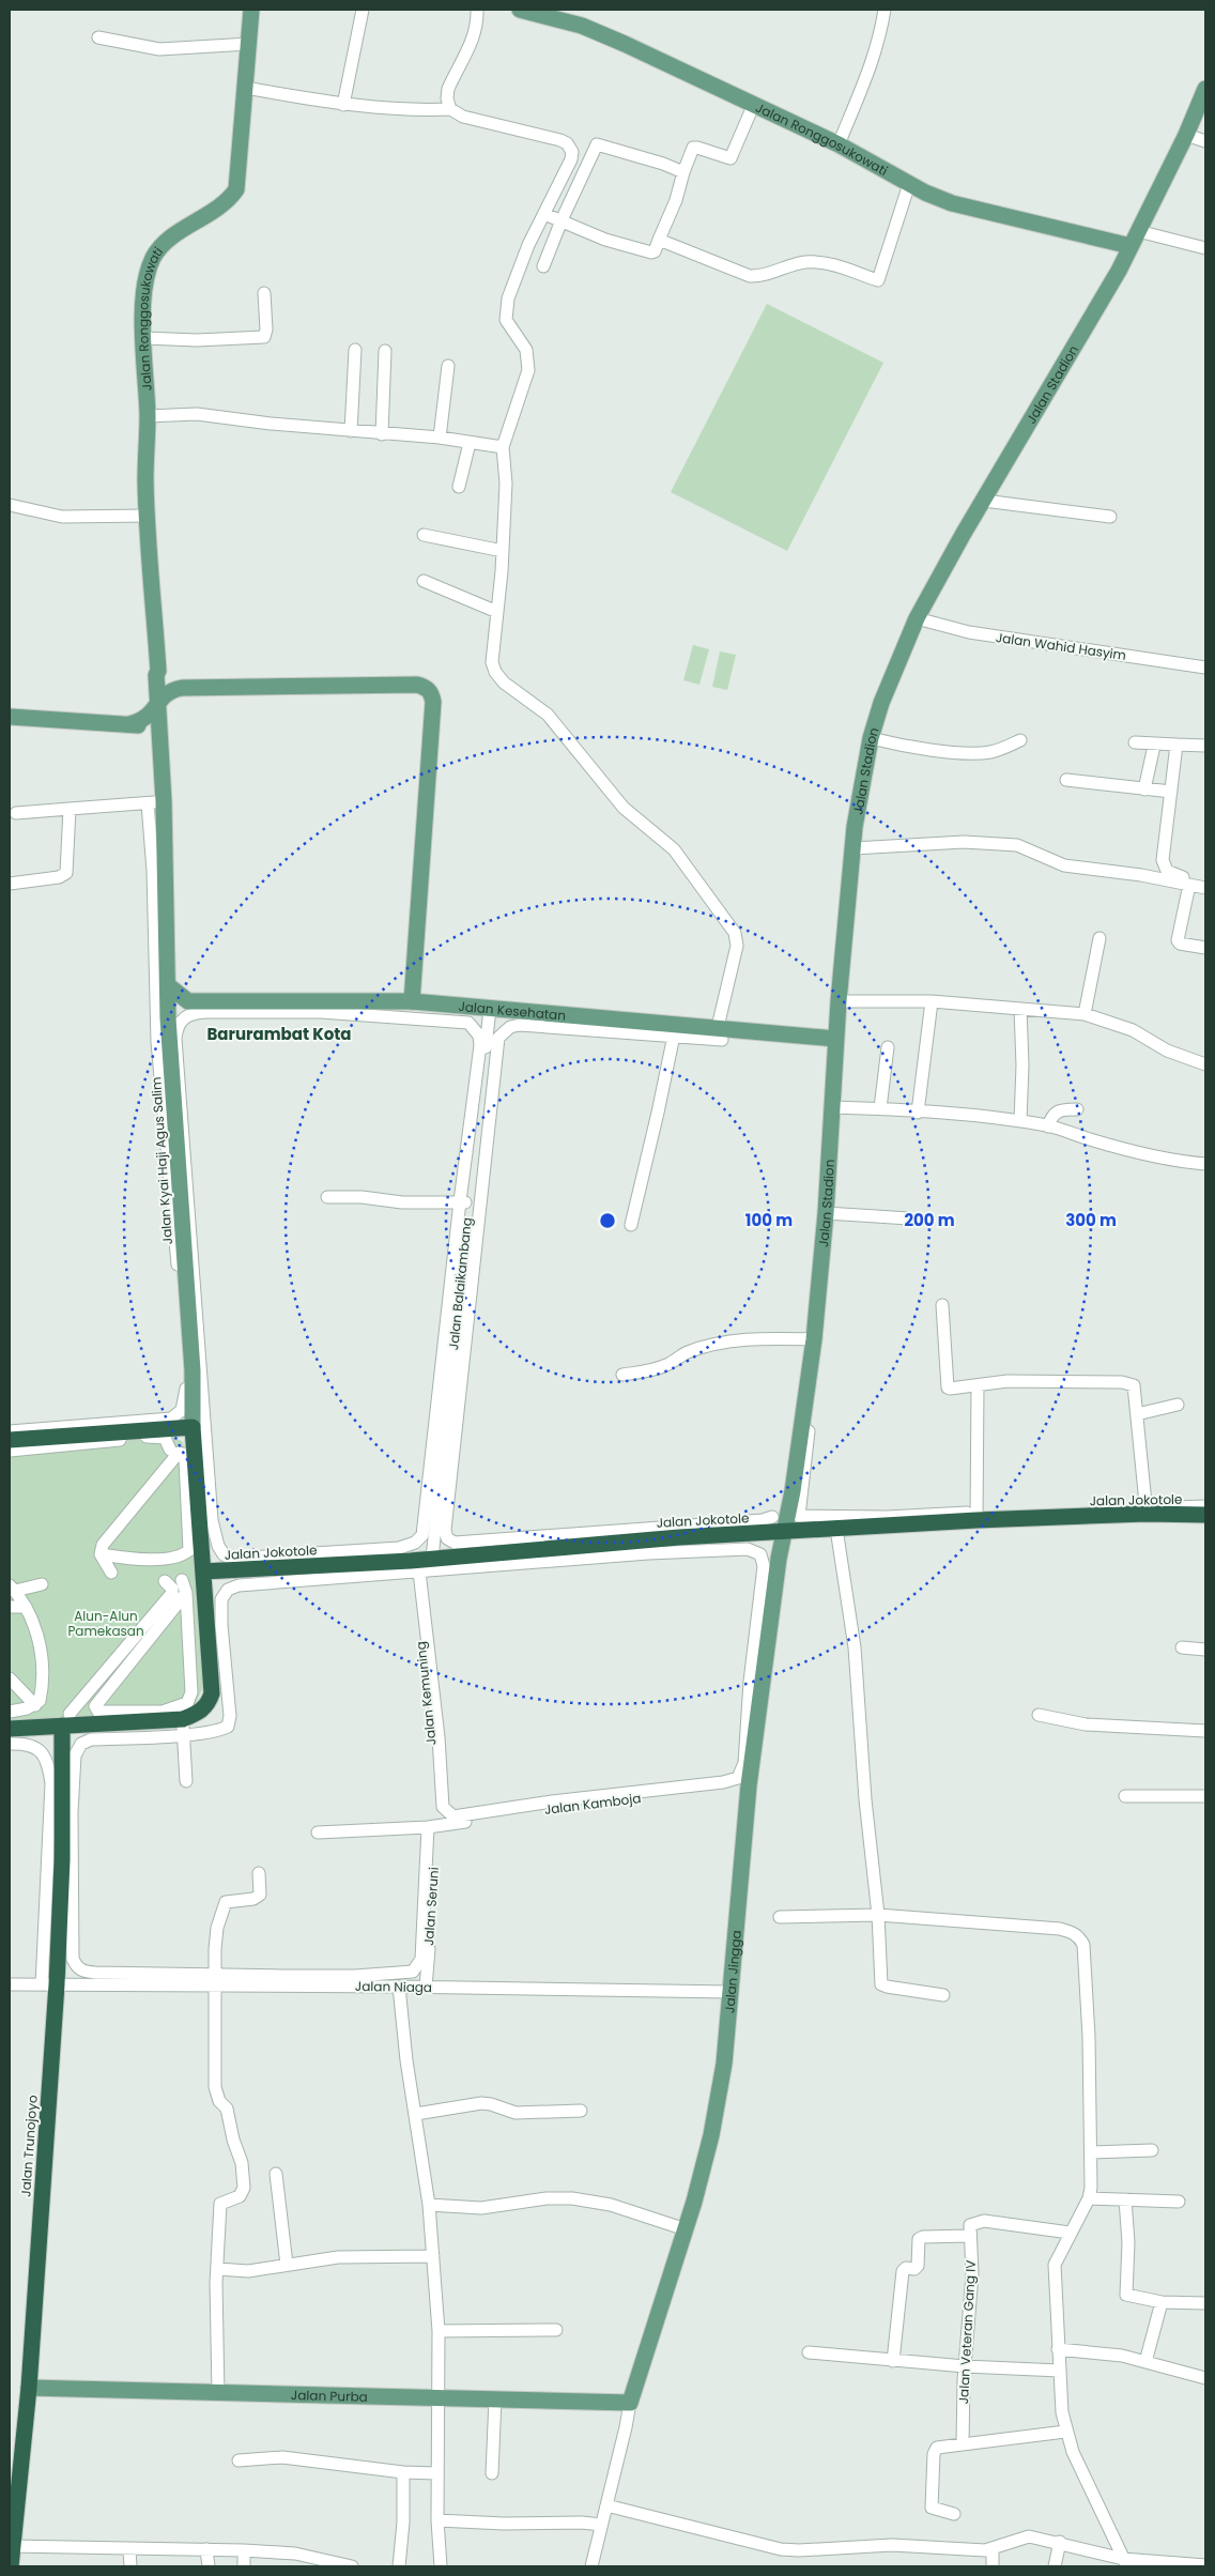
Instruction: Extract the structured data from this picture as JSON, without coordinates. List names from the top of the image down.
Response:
{
  "streets": {
    "highway": ["Jalan Kyai Haji Agus Salim", "Jalan Jokotole", "Jalan Trunojoyo"],
    "main road": [
      "Jalan Ronggosukowati",
      "Jalan Stadion",
      "Jalan Kesehatan",
      "Jalan Jingga",
      "Jalan Purba"
    ],
    "street": [
      "Jalan Wahid Hasyim",
      "Jalan Balaikambang",
      "Jalan Kemuning",
      "Jalan Kamboja",
      "Jalan Seruni",
      "Jalan Niaga",
      "Jalan Veteran Gang IV"
    ]
  },
  "crossings": [
    ["Jalan Ronggosukowati", "Jalan Stadion"],
    ["Jalan Ronggosukowati", "Jalan Kyai Haji Agus Salim"],
    ["Jalan Stadion", "Jalan Wahid Hasyim"],
    ["Jalan Stadion", "Jalan Kesehatan"],
    ["Jalan Stadion", "Jalan Jokotole"],
    ["Jalan Stadion", "Jalan Jingga"],
    ["Jalan Kesehatan", "Jalan Balaikambang"],
    ["Jalan Kyai Haji Agus Salim", "Jalan Jokotole"],
    ["Jalan Balaikambang", "Jalan Jokotole"],
    ["Jalan Jokotole", "Jalan Kemuning"],
    ["Jalan Jokotole", "Jalan Jingga"],
    ["Jalan Kemuning", "Jalan Kamboja"],
    ["Jalan Kemuning", "Jalan Seruni"],
    ["Jalan Kamboja", "Jalan Seruni"],
    ["Jalan Kamboja", "Jalan Jingga"],
    ["Jalan Seruni", "Jalan Niaga"],
    ["Jalan Jingga", "Jalan Niaga"],
    ["Jalan Jingga", "Jalan Purba"],
    ["Jalan Niaga", "Jalan Trunojoyo"],
    ["Jalan Trunojoyo", "Jalan Purba"]
  ],
  "districts": ["Barurambat Kota"],
  "parks": ["Alun-Alun Pamekasan"],
  "rings": ["100 m", "200 m", "300 m"]
}
